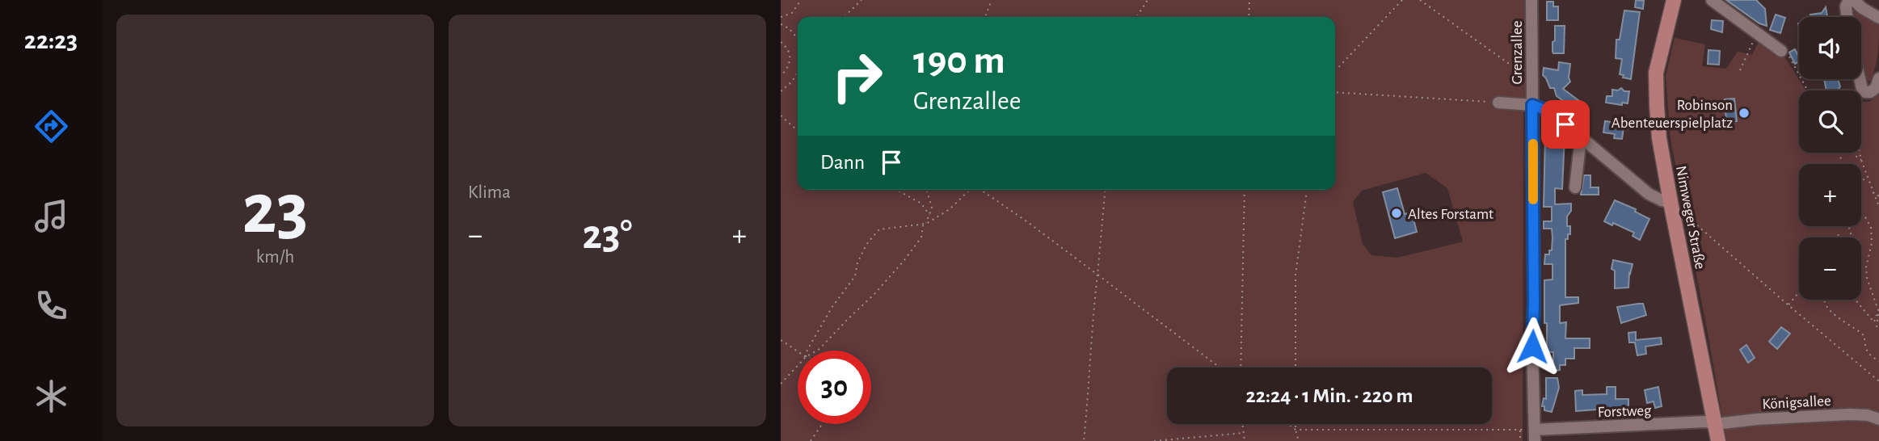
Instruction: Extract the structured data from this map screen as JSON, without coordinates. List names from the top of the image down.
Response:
{
  "streets": {
    "main road": ["Nimweger Straße"],
    "street": ["Grenzallee", "Königsallee", "Forstweg"]
  },
  "crossings": [
    ["Grenzallee", "Nimweger Straße"],
    ["Grenzallee", "Forstweg"],
    ["Nimweger Straße", "Königsallee"],
    ["Nimweger Straße", "Forstweg"],
    ["Königsallee", "Forstweg"]
  ],
  "places": ["Robinson Abenteuerspielplatz", "Altes Forstamt"],
  "page": {
    "tabs": "22:23",
    "tile": [
      ["23", "km/h"],
      "Klima"
    ],
    "map_buttons": ["+", "−"],
    "turn": ["190 m", "Grenzallee"],
    "then": "Dann",
    "heat": ["−", "23°", "+"],
    "limit": "30",
    "trip": "22:24 · 1 Min. · 220 m"
  }
}
